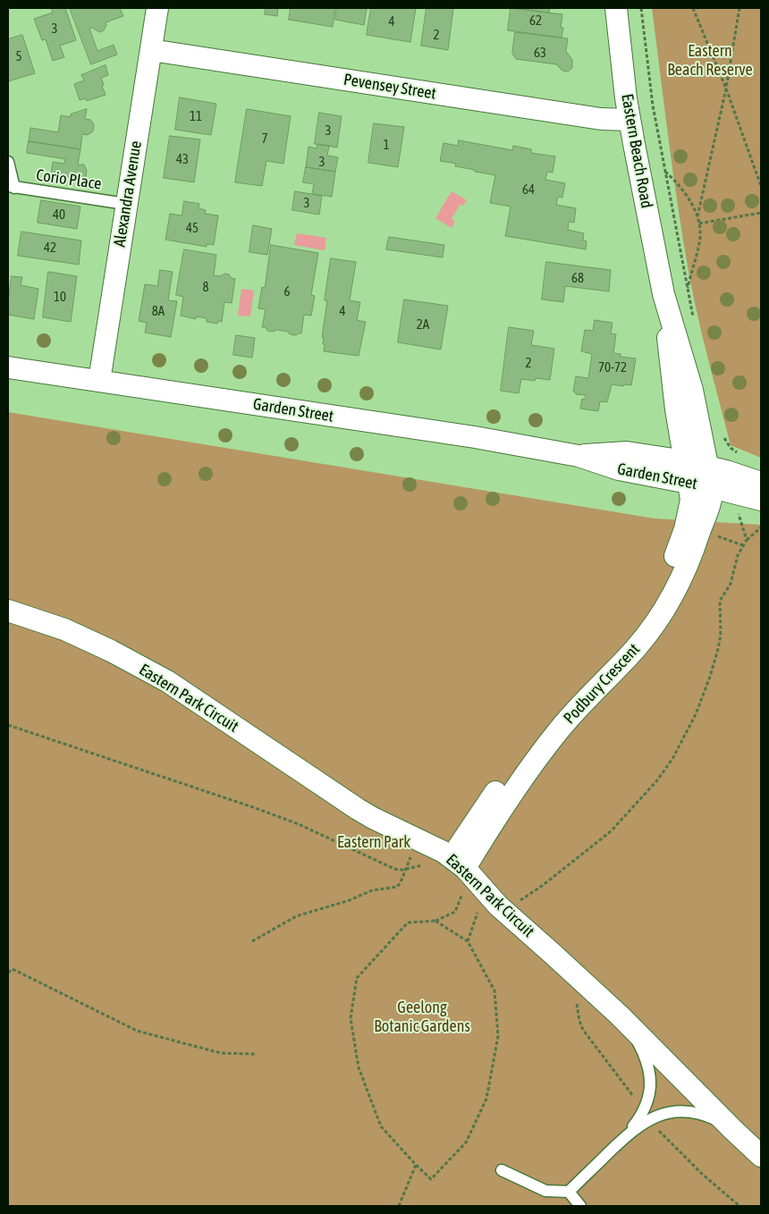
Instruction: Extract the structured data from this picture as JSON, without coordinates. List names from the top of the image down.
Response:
{
  "streets": {
    "street": [
      "Pevensey Street",
      "Eastern Beach Road",
      "Alexandra Avenue",
      "Garden Street",
      "Podbury Crescent",
      "Eastern Park Circuit"
    ],
    "lane": ["Corio Place"]
  },
  "crossings": [
    ["Pevensey Street", "Eastern Beach Road"],
    ["Pevensey Street", "Alexandra Avenue"],
    ["Eastern Beach Road", "Garden Street"],
    ["Eastern Beach Road", "Podbury Crescent"],
    ["Corio Place", "Alexandra Avenue"],
    ["Alexandra Avenue", "Garden Street"],
    ["Garden Street", "Podbury Crescent"],
    ["Podbury Crescent", "Eastern Park Circuit"]
  ],
  "parks": ["Eastern Beach Reserve", "Eastern Park", "Geelong Botanic Gardens"],
  "house_numbers": [
    "62",
    "4",
    "3",
    "2",
    "63",
    "5",
    "11",
    "3",
    "7",
    "1",
    "43",
    "3",
    "64",
    "3",
    "40",
    "45",
    "42",
    "68",
    "8",
    "6",
    "10",
    "8A",
    "4",
    "2A",
    "2",
    "70-72"
  ]
}
